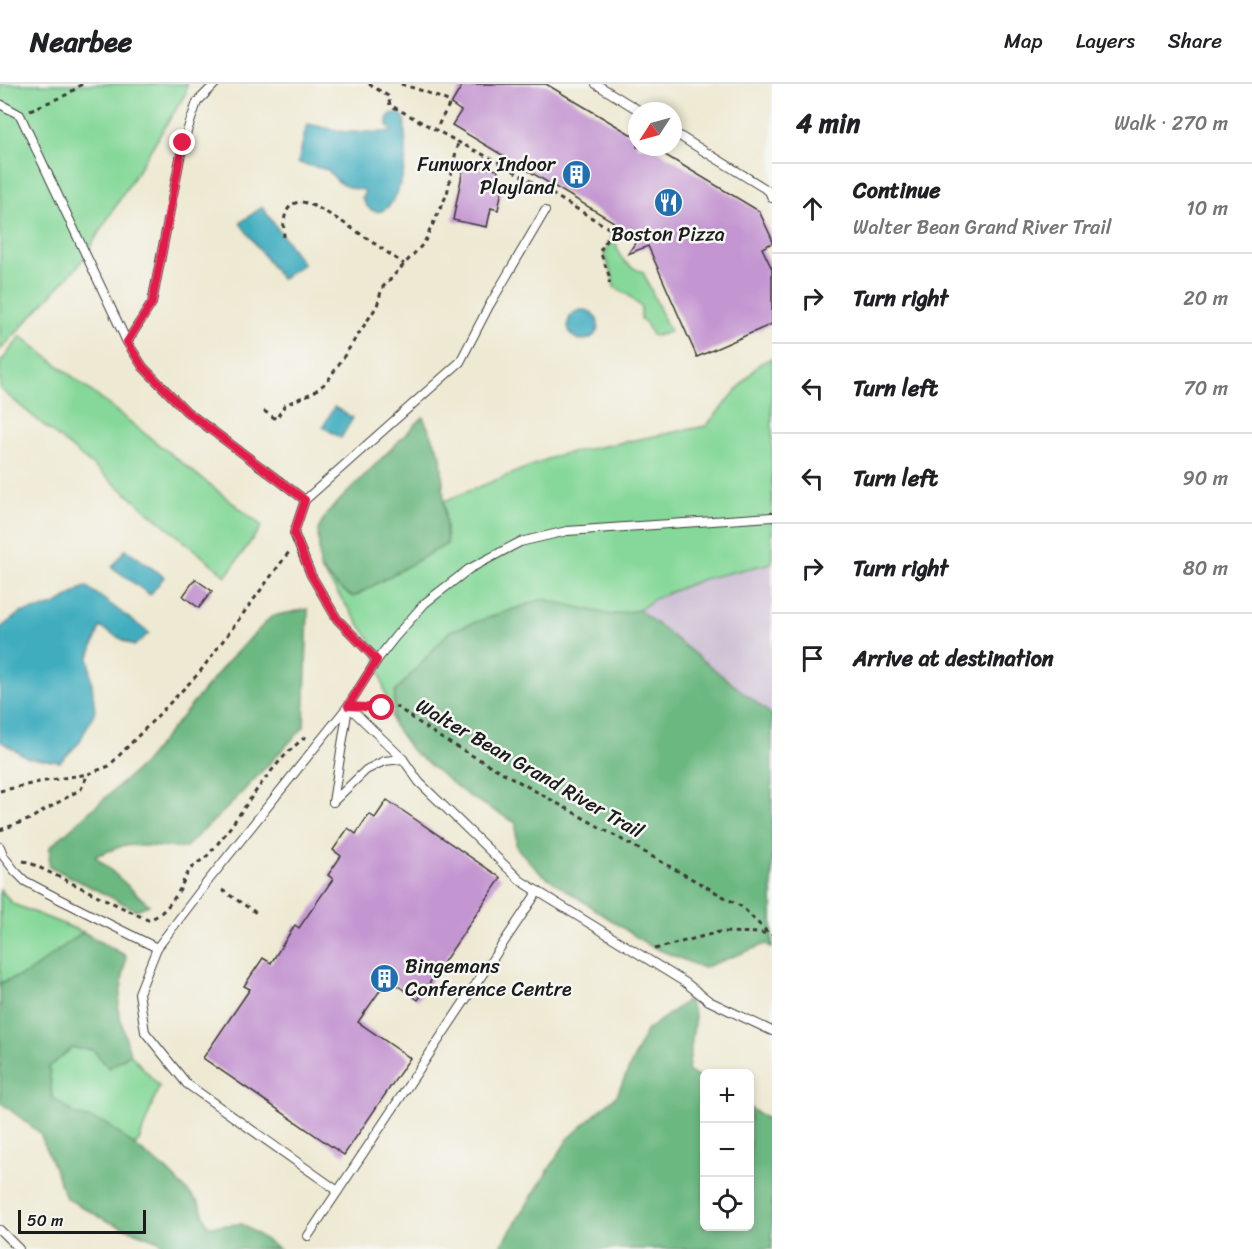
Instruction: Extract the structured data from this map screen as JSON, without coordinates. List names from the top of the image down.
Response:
{
  "streets": {
    "path": ["Walter Bean Grand River Trail"]
  },
  "places": {
    "building": ["Funworx Indoor Playland", "Bingemans Conference Centre"],
    "restaurant": ["Boston Pizza"]
  },
  "scale_bar": "50 m",
  "north": "bottom left",
  "page": {
    "header": "Nearbee",
    "nav": ["Map", "Layers", "Share"],
    "heading": ["4 min", "Walk · 270 m"],
    "list": [
      ["Continue", "Walter Bean Grand River Trail", "10 m"],
      ["Turn right", "20 m"],
      ["Turn left", "70 m"],
      ["Turn left", "90 m"],
      ["Turn right", "80 m"],
      "Arrive at destination"
    ],
    "map_buttons": ["+", "−"],
    "scale": "50 m"
  }
}
